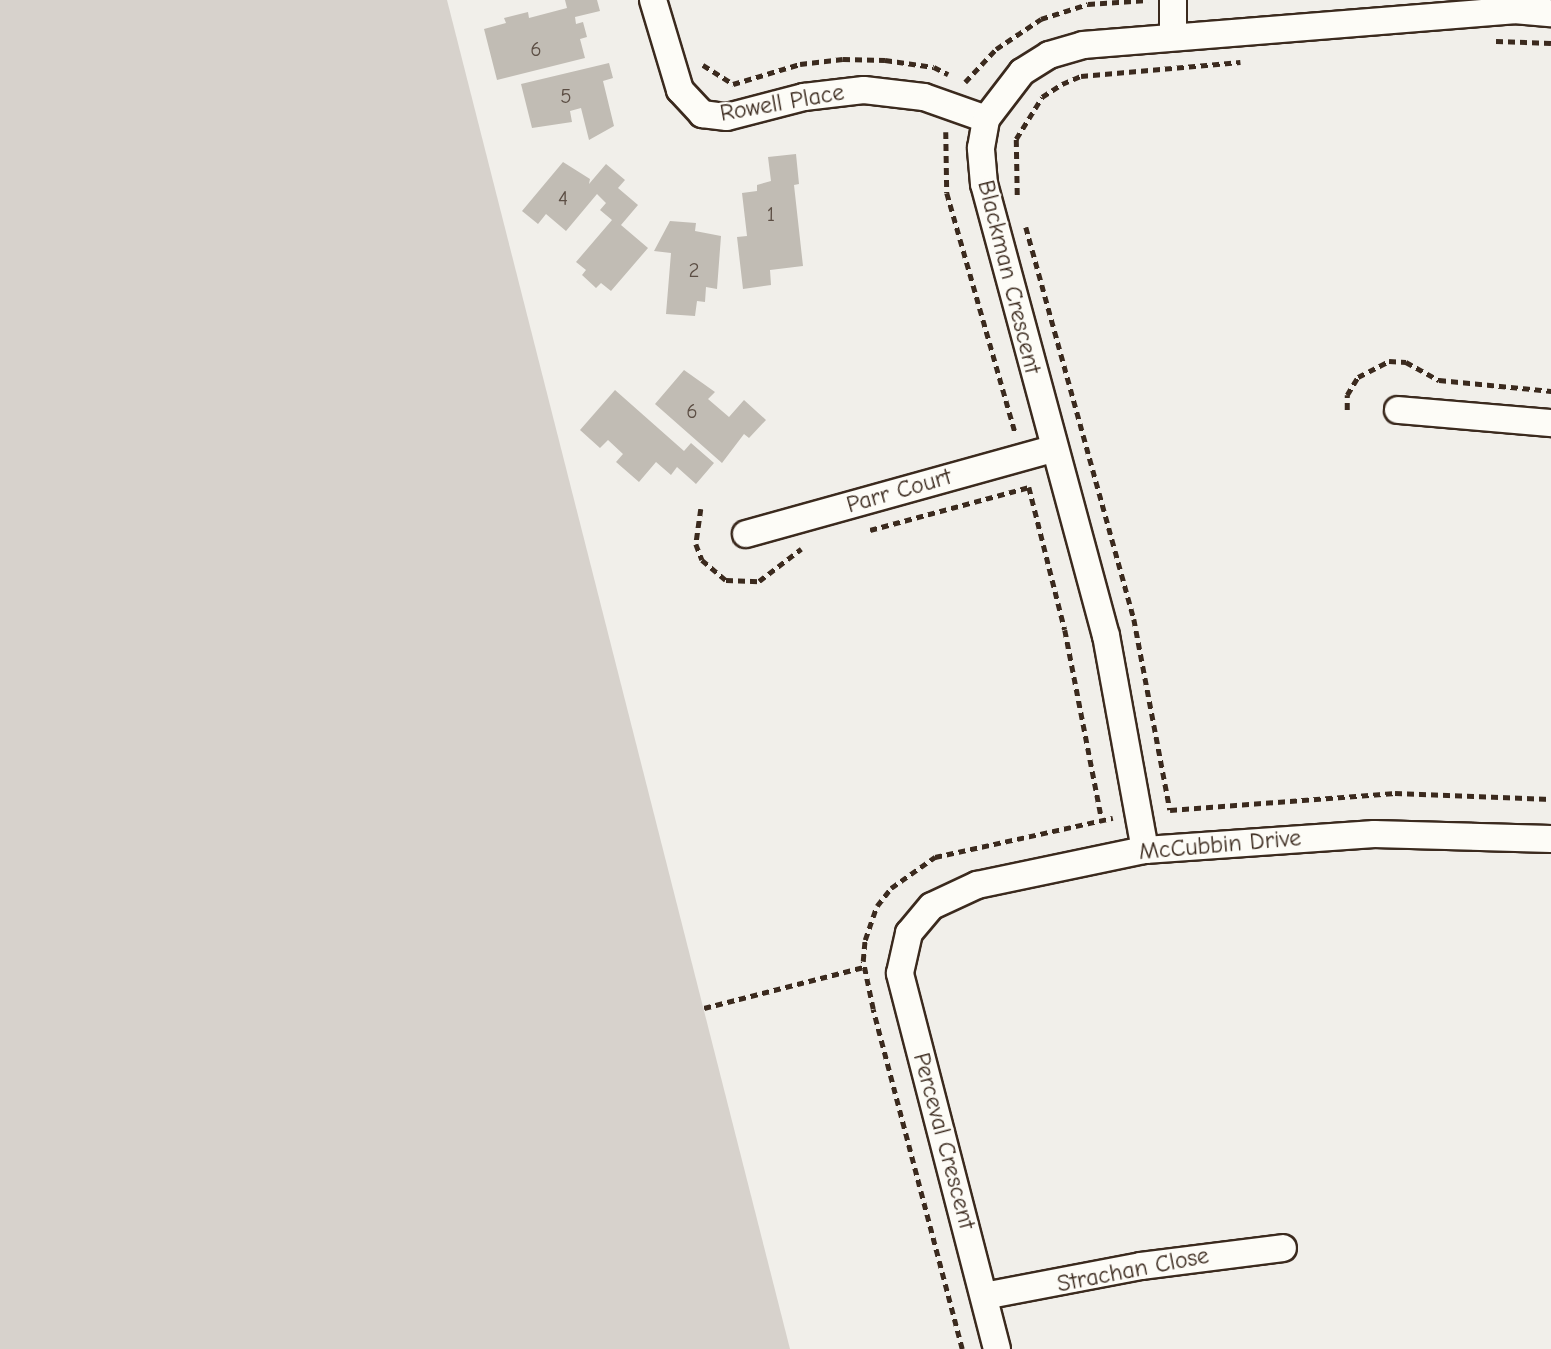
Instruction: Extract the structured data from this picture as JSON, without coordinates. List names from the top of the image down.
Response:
{
  "streets": {
    "street": [
      "Rowell Place",
      "Blackman Crescent",
      "Parr Court",
      "McCubbin Drive",
      "Perceval Crescent",
      "Strachan Close"
    ]
  },
  "crossings": [
    ["Rowell Place", "Blackman Crescent"],
    ["Blackman Crescent", "Parr Court"],
    ["Blackman Crescent", "McCubbin Drive"],
    ["McCubbin Drive", "Perceval Crescent"],
    ["Perceval Crescent", "Strachan Close"]
  ],
  "house_numbers": [
    "6",
    "5",
    "4",
    "1",
    "2",
    "6"
  ]
}
